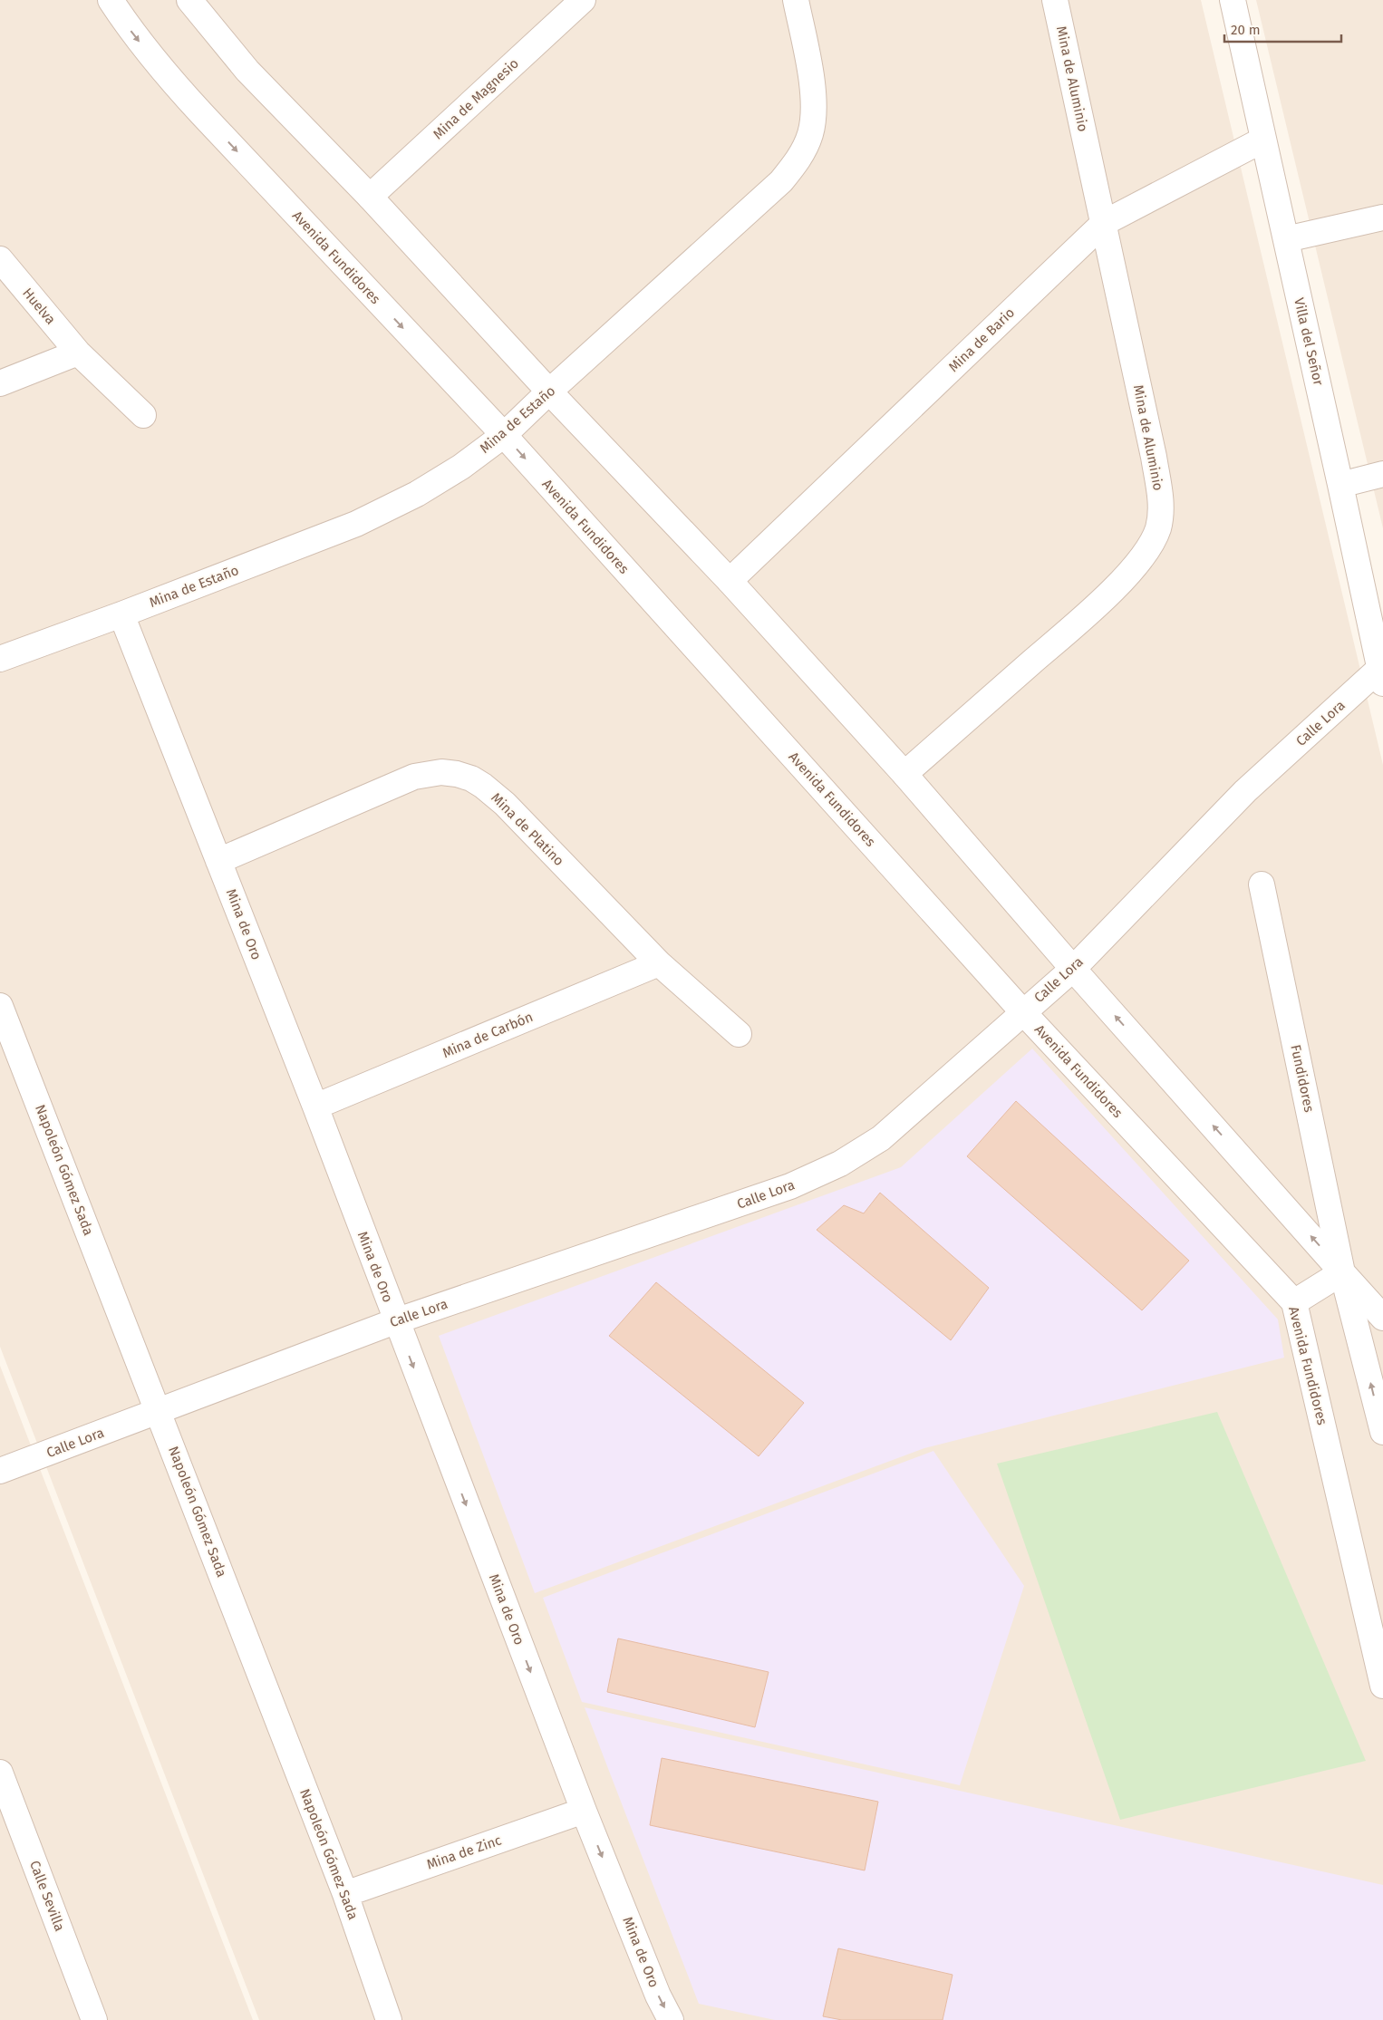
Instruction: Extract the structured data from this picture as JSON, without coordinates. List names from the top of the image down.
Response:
{
  "streets": {
    "street": [
      "Mina de Aluminio",
      "Mina de Magnesio",
      "Avenida Fundidores",
      "Huelva",
      "Mina de Bario",
      "Villa del Señor",
      "Mina de Estaño",
      "Calle Lora",
      "Mina de Platino",
      "Mina de Oro",
      "Mina de Carbón",
      "Fundidores",
      "Napoleón Gómez Sada",
      "Mina de Zinc",
      "Calle Sevilla"
    ]
  },
  "crossings": [
    ["Mina de Aluminio", "Mina de Bario"],
    ["Avenida Fundidores", "Mina de Estaño"],
    ["Avenida Fundidores", "Calle Lora"],
    ["Mina de Bario", "Villa del Señor"],
    ["Villa del Señor", "Calle Lora"],
    ["Mina de Estaño", "Mina de Oro"],
    ["Calle Lora", "Mina de Oro"],
    ["Calle Lora", "Napoleón Gómez Sada"],
    ["Mina de Platino", "Mina de Oro"],
    ["Mina de Platino", "Mina de Carbón"],
    ["Mina de Oro", "Mina de Carbón"],
    ["Mina de Oro", "Mina de Zinc"],
    ["Napoleón Gómez Sada", "Mina de Zinc"]
  ],
  "one_way": ["Mina de Oro"],
  "scale_bar": "20 m"
}
